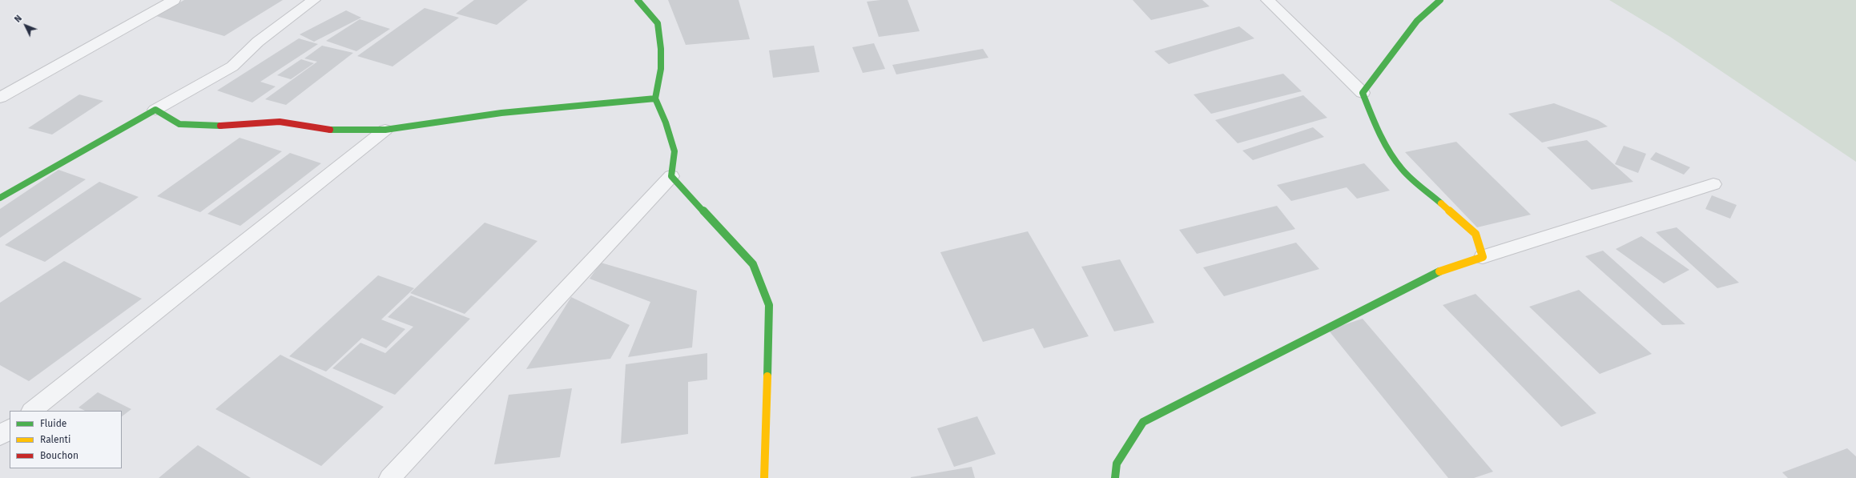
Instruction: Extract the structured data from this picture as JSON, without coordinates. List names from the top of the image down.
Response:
{
  "legend": ["Fluide", "Ralenti", "Bouchon"],
  "north": "top left"
}
